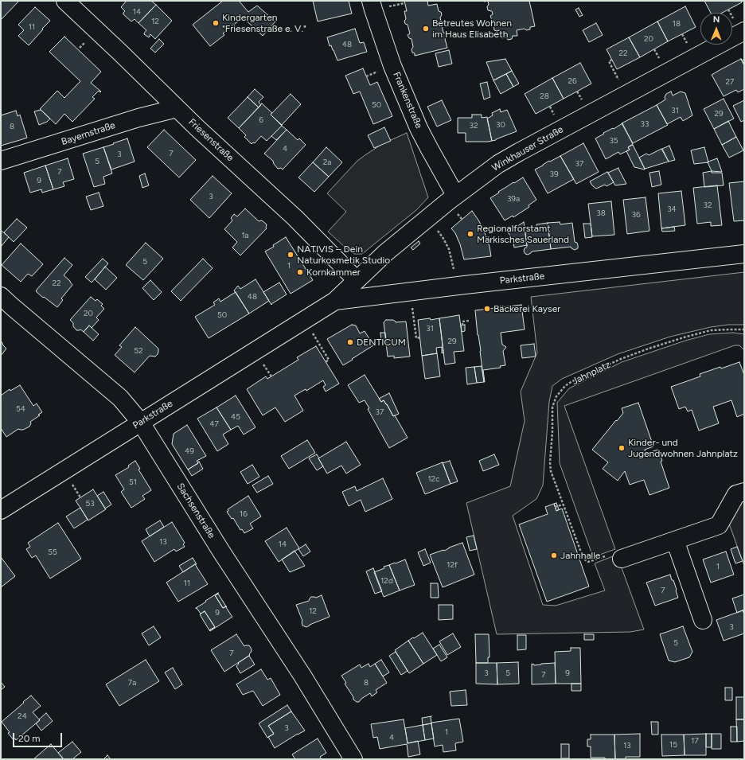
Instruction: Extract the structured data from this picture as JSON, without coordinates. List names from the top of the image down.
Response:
{
  "streets": {
    "street": [
      "Frankenstraße",
      "Bayernstraße",
      "Friesenstraße",
      "Winkhauser Straße",
      "Parkstraße",
      "Sachsenstraße"
    ],
    "path": ["Jahnplatz"]
  },
  "crossings": [
    ["Frankenstraße", "Winkhauser Straße"],
    ["Bayernstraße", "Friesenstraße"],
    ["Friesenstraße", "Winkhauser Straße"],
    ["Winkhauser Straße", "Parkstraße"],
    ["Parkstraße", "Sachsenstraße"]
  ],
  "places": [
    "Kindergarten \"Friesenstraße e. V.\"",
    "Betreutes Wohnen im Haus Elisabeth",
    "Regionalforstamt Märkisches Sauerland",
    "NATIVIS – Dein Naturkosmetik Studio",
    "Kornkammer",
    "Bäckerei Kayser",
    "DENTICUM",
    "Kinder- und Jugendwohnen Jahnplatz",
    "Jahnhalle"
  ],
  "house_numbers": [
    "14",
    "12",
    "18",
    "11",
    "20",
    "48",
    "22",
    "26",
    "27",
    "28",
    "50",
    "31",
    "29",
    "6",
    "33",
    "30",
    "32",
    "8",
    "35",
    "4",
    "7",
    "3",
    "5",
    "2a",
    "37",
    "7",
    "39",
    "9",
    "3",
    "39a",
    "32",
    "34",
    "38",
    "36",
    "1a",
    "5",
    "1",
    "22",
    "48",
    "20",
    "50",
    "31",
    "29",
    "52",
    "54",
    "37",
    "45",
    "47",
    "49",
    "12c",
    "51",
    "53",
    "16",
    "13",
    "14",
    "55",
    "12f",
    "1",
    "12d",
    "11",
    "7",
    "12",
    "9",
    "3",
    "5",
    "7",
    "3",
    "5",
    "9",
    "7",
    "7a",
    "8",
    "24",
    "3",
    "1",
    "4",
    "17",
    "15",
    "13"
  ],
  "scale_bar": "20 m",
  "north": "top"
}
